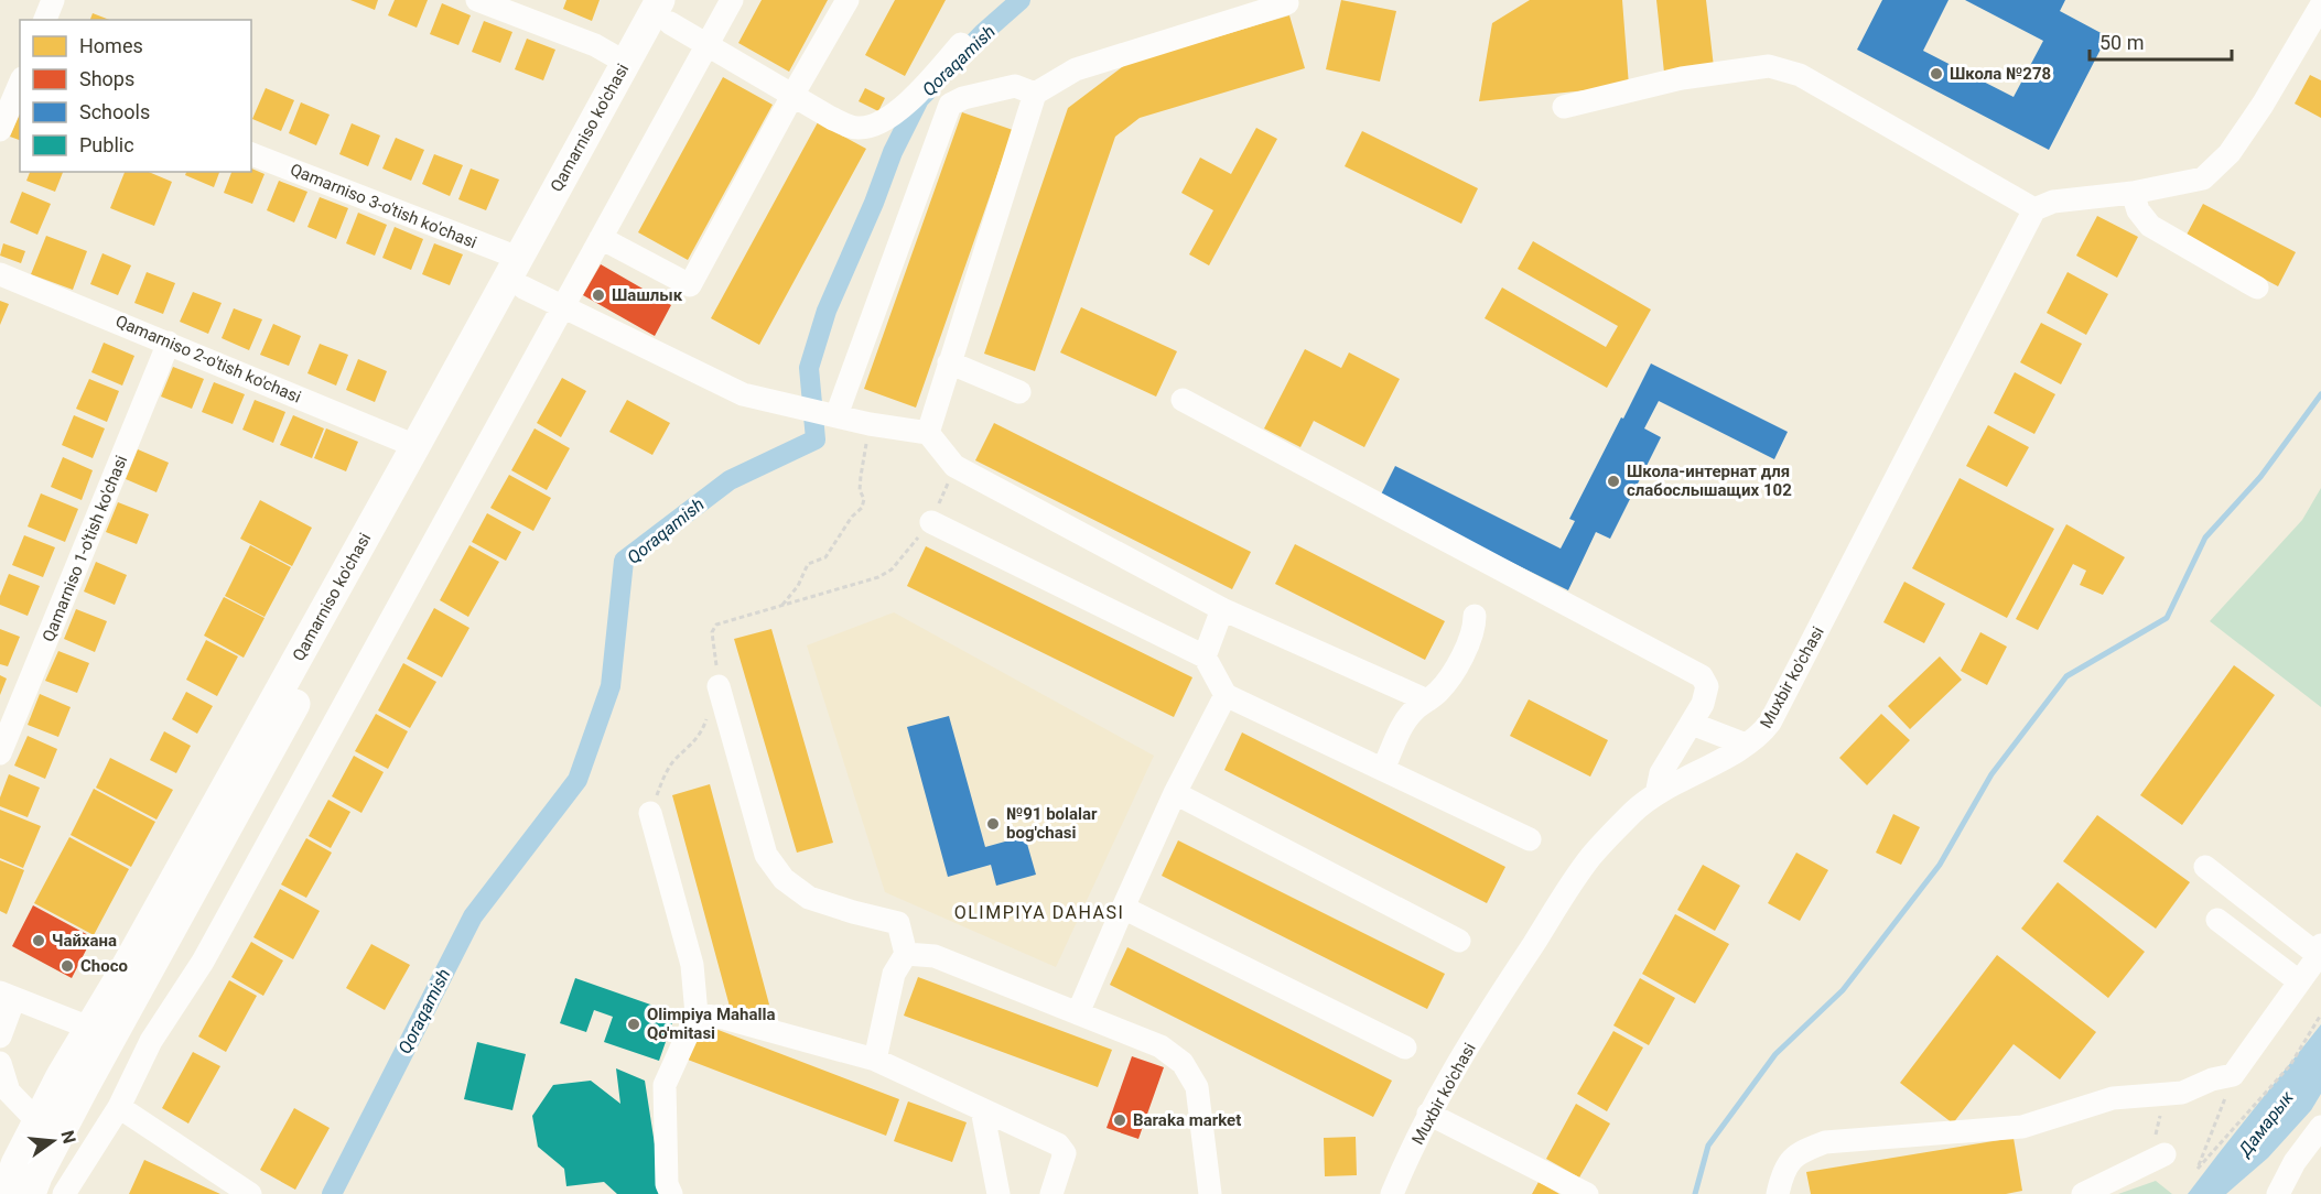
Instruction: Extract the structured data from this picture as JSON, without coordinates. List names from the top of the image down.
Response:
{
  "streets": {
    "main road": ["Qamarniso ko'chasi"],
    "street": [
      "Qamarniso 3-o'tish ko'chasi",
      "Qamarniso 2-o'tish ko'chasi",
      "Qamarniso 1-o'tish ko'chasi",
      "Muxbir ko'chasi"
    ]
  },
  "crossings": [
    ["Qamarniso ko'chasi", "Qamarniso 3-o'tish ko'chasi"],
    ["Qamarniso ko'chasi", "Qamarniso 2-o'tish ko'chasi"],
    ["Qamarniso 2-o'tish ko'chasi", "Qamarniso 1-o'tish ko'chasi"]
  ],
  "districts": ["OLIMPIYA DAHASI"],
  "water": ["Qoraqamish", "Дамарык"],
  "places": [
    "Школа №278",
    "Шашлык",
    "Школа-интернат для слабослышащих 102",
    "№91 bolalar bog'chasi",
    "Чайхана",
    "Choco",
    "Olimpiya Mahalla Qo'mitasi",
    "Baraka market"
  ],
  "legend": [
    "Homes",
    "Shops",
    "Schools",
    "Public"
  ],
  "scale_bar": "50 m",
  "north": "right"
}
